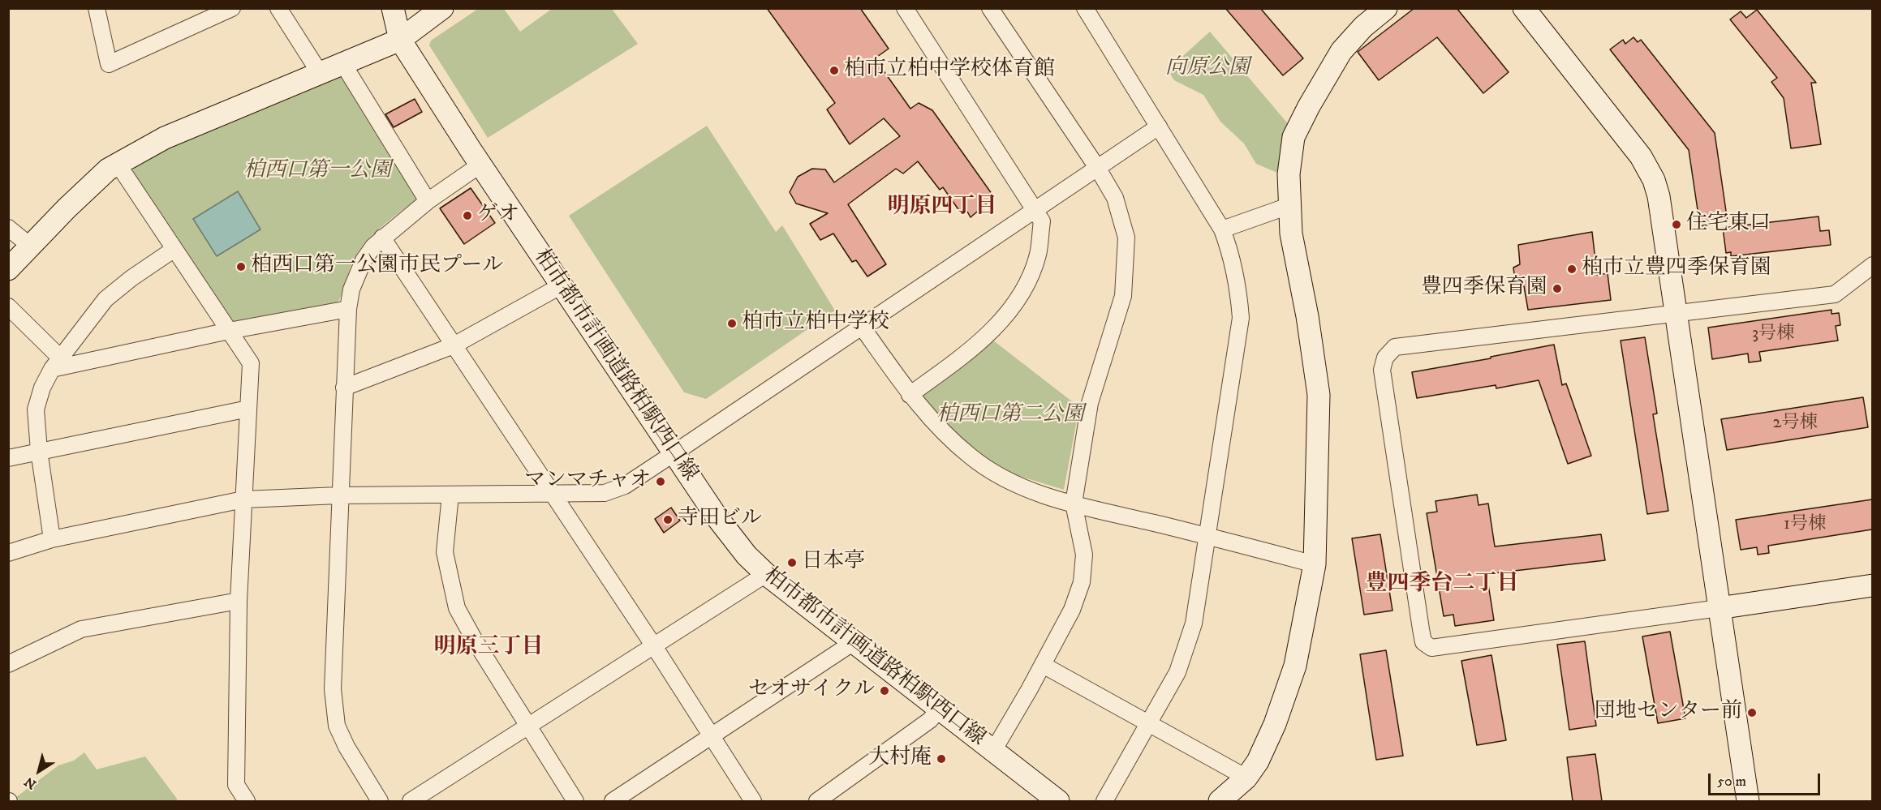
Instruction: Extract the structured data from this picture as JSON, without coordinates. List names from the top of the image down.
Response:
{
  "streets": {
    "street": ["柏市都市計画道路柏駅西口線"]
  },
  "districts": ["明原四丁目", "豊四季台二丁目", "明原三丁目"],
  "parks": ["向原公園", "柏西口第一公園", "柏西口第二公園"],
  "places": [
    "柏市立柏中学校体育館",
    "ゲオ",
    "住宅東口",
    "柏西口第一公園市民プール",
    "柏市立豊四季保育園",
    "豊四季保育園",
    "柏市立柏中学校",
    "マンマチャオ",
    "寺田ビル",
    "日本亭",
    "セオサイクル",
    "団地センター前",
    "大村庵"
  ],
  "house_numbers": ["3号棟", "2号棟", "1号棟"],
  "scale_bar": "50 m",
  "north": "bottom left"
}
